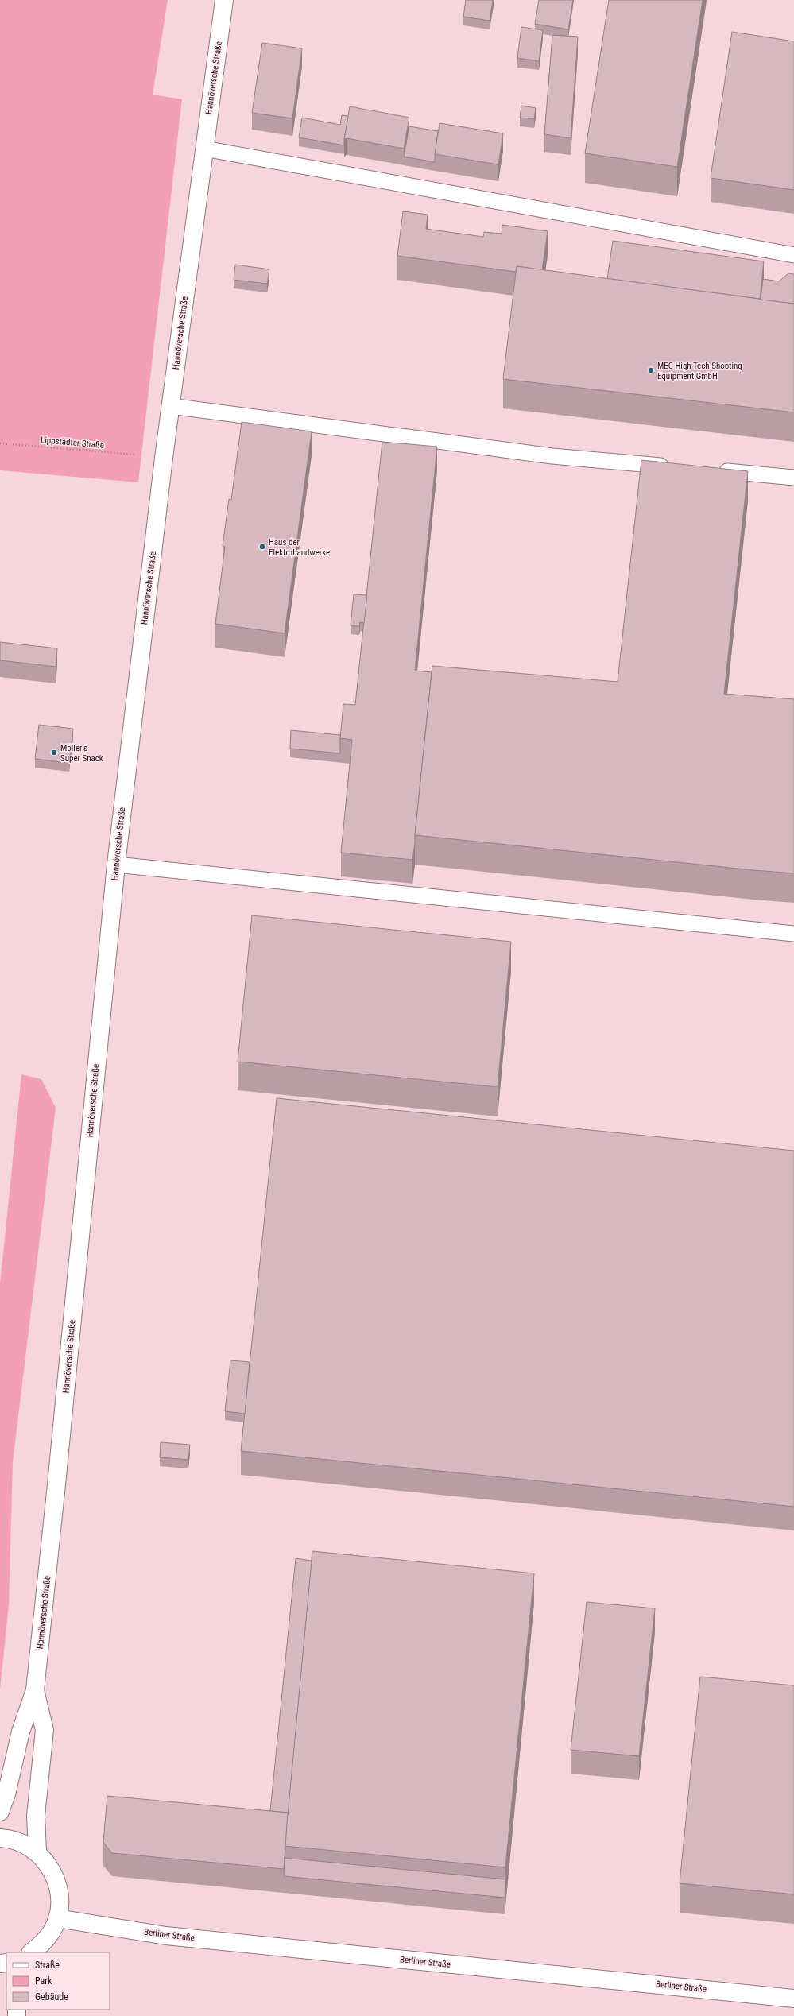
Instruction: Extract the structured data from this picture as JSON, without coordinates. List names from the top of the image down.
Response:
{
  "streets": {
    "main road": ["Hannöversche Straße", "Berliner Straße"],
    "path": ["Lippstädter Straße"]
  },
  "places": ["MEC High Tech Shooting Equipment GmbH", "Haus der Elektrohandwerke", "Möller's Super Snack"],
  "legend": ["Straße", "Park", "Gebäude"]
}
